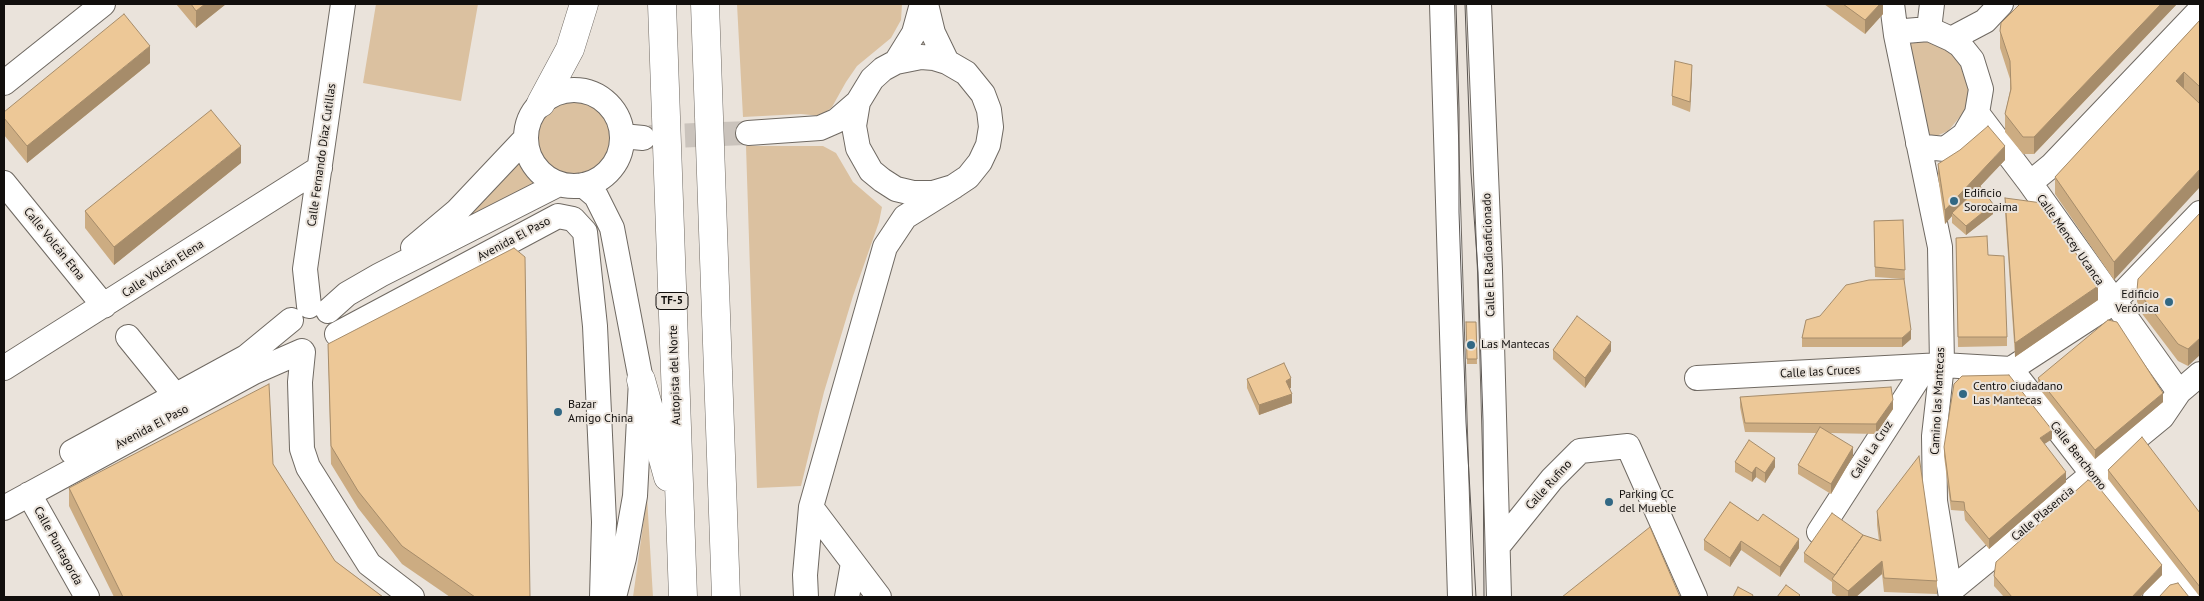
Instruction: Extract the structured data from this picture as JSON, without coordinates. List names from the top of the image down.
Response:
{
  "streets": {
    "highway": ["TF-5", "Autopista del Norte"],
    "street": [
      "Calle Fernando Díaz Cutillas",
      "Avenida El Paso",
      "Calle Mencey Ucanca",
      "Calle Volcán Etna",
      "Calle El Radioaficionado",
      "Calle Volcán Elena",
      "Calle las Cruces",
      "Camino las Mantecas",
      "Calle La Cruz",
      "Calle Benchomo",
      "Calle Rufino",
      "Calle Plasencia",
      "Calle Puntagorda"
    ]
  },
  "crossings": [
    ["Calle Fernando Díaz Cutillas", "Avenida El Paso"],
    ["Calle Fernando Díaz Cutillas", "Calle Volcán Elena"],
    ["Avenida El Paso", "Calle Puntagorda"],
    ["Calle Mencey Ucanca", "Calle Plasencia"],
    ["Calle Volcán Etna", "Calle Volcán Elena"],
    ["Calle El Radioaficionado", "Calle Rufino"],
    ["Calle las Cruces", "Camino las Mantecas"],
    ["Calle las Cruces", "Calle La Cruz"],
    ["Camino las Mantecas", "Calle La Cruz"],
    ["Camino las Mantecas", "Calle Plasencia"],
    ["Calle Benchomo", "Calle Plasencia"]
  ],
  "places": [
    "Edificio Sorocaima",
    "Edificio Verónica",
    "Las Mantecas",
    "Centro ciudadano Las Mantecas",
    "Bazar Amigo China",
    "Parking CC del Mueble"
  ]
}
